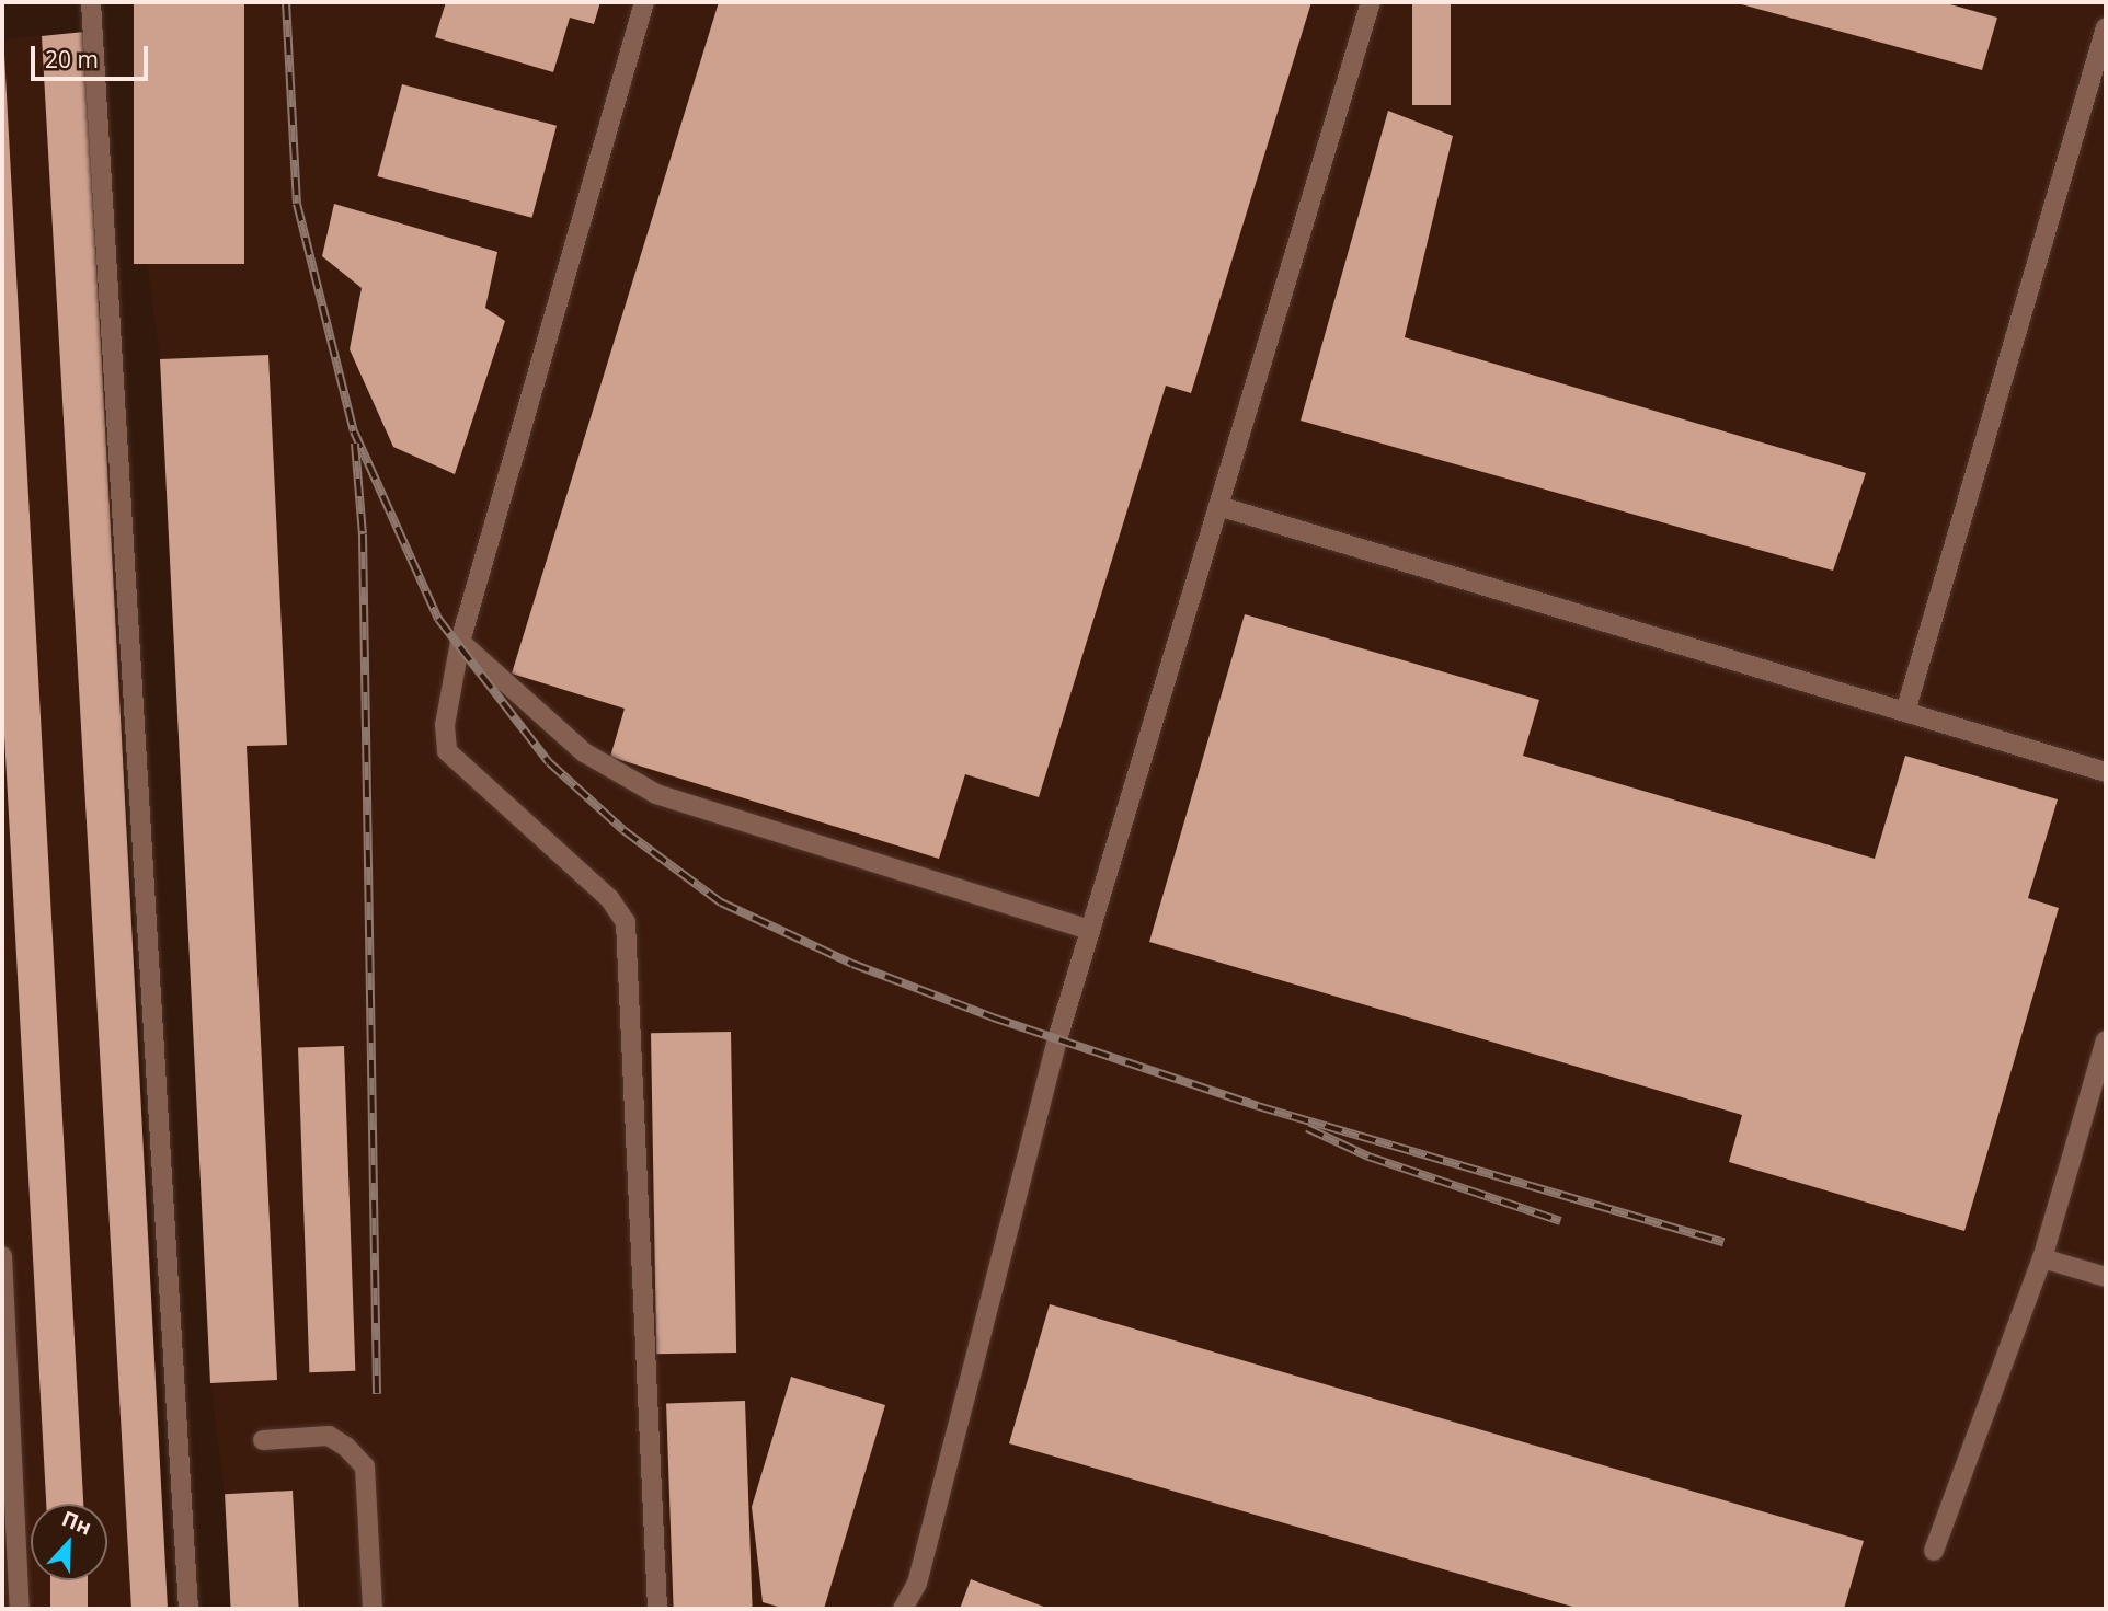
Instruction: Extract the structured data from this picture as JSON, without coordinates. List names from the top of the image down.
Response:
{
  "scale_bar": "20 m",
  "north": "top"
}
